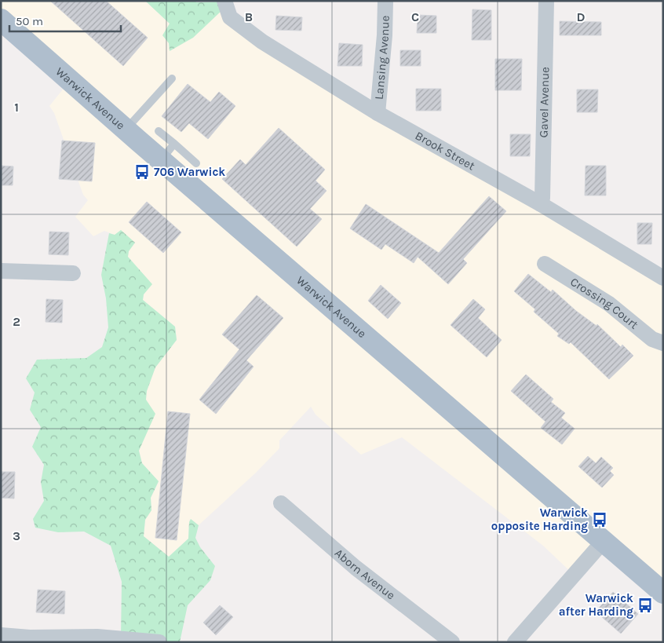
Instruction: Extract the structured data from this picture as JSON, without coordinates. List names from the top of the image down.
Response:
{
  "streets": {
    "main road": ["Warwick Avenue"],
    "street": [
      "Lansing Avenue",
      "Gavel Avenue",
      "Brook Street",
      "Crossing Court",
      "Aborn Avenue"
    ]
  },
  "crossings": [
    ["Lansing Avenue", "Brook Street"],
    ["Gavel Avenue", "Brook Street"]
  ],
  "places": {
    "bus stop": ["706 Warwick", "Warwick opposite Harding", "Warwick after Harding"]
  },
  "scale_bar": "50 m",
  "grid": {
    "columns": ["B", "C", "D"],
    "rows": ["1", "2", "3"]
  }
}
